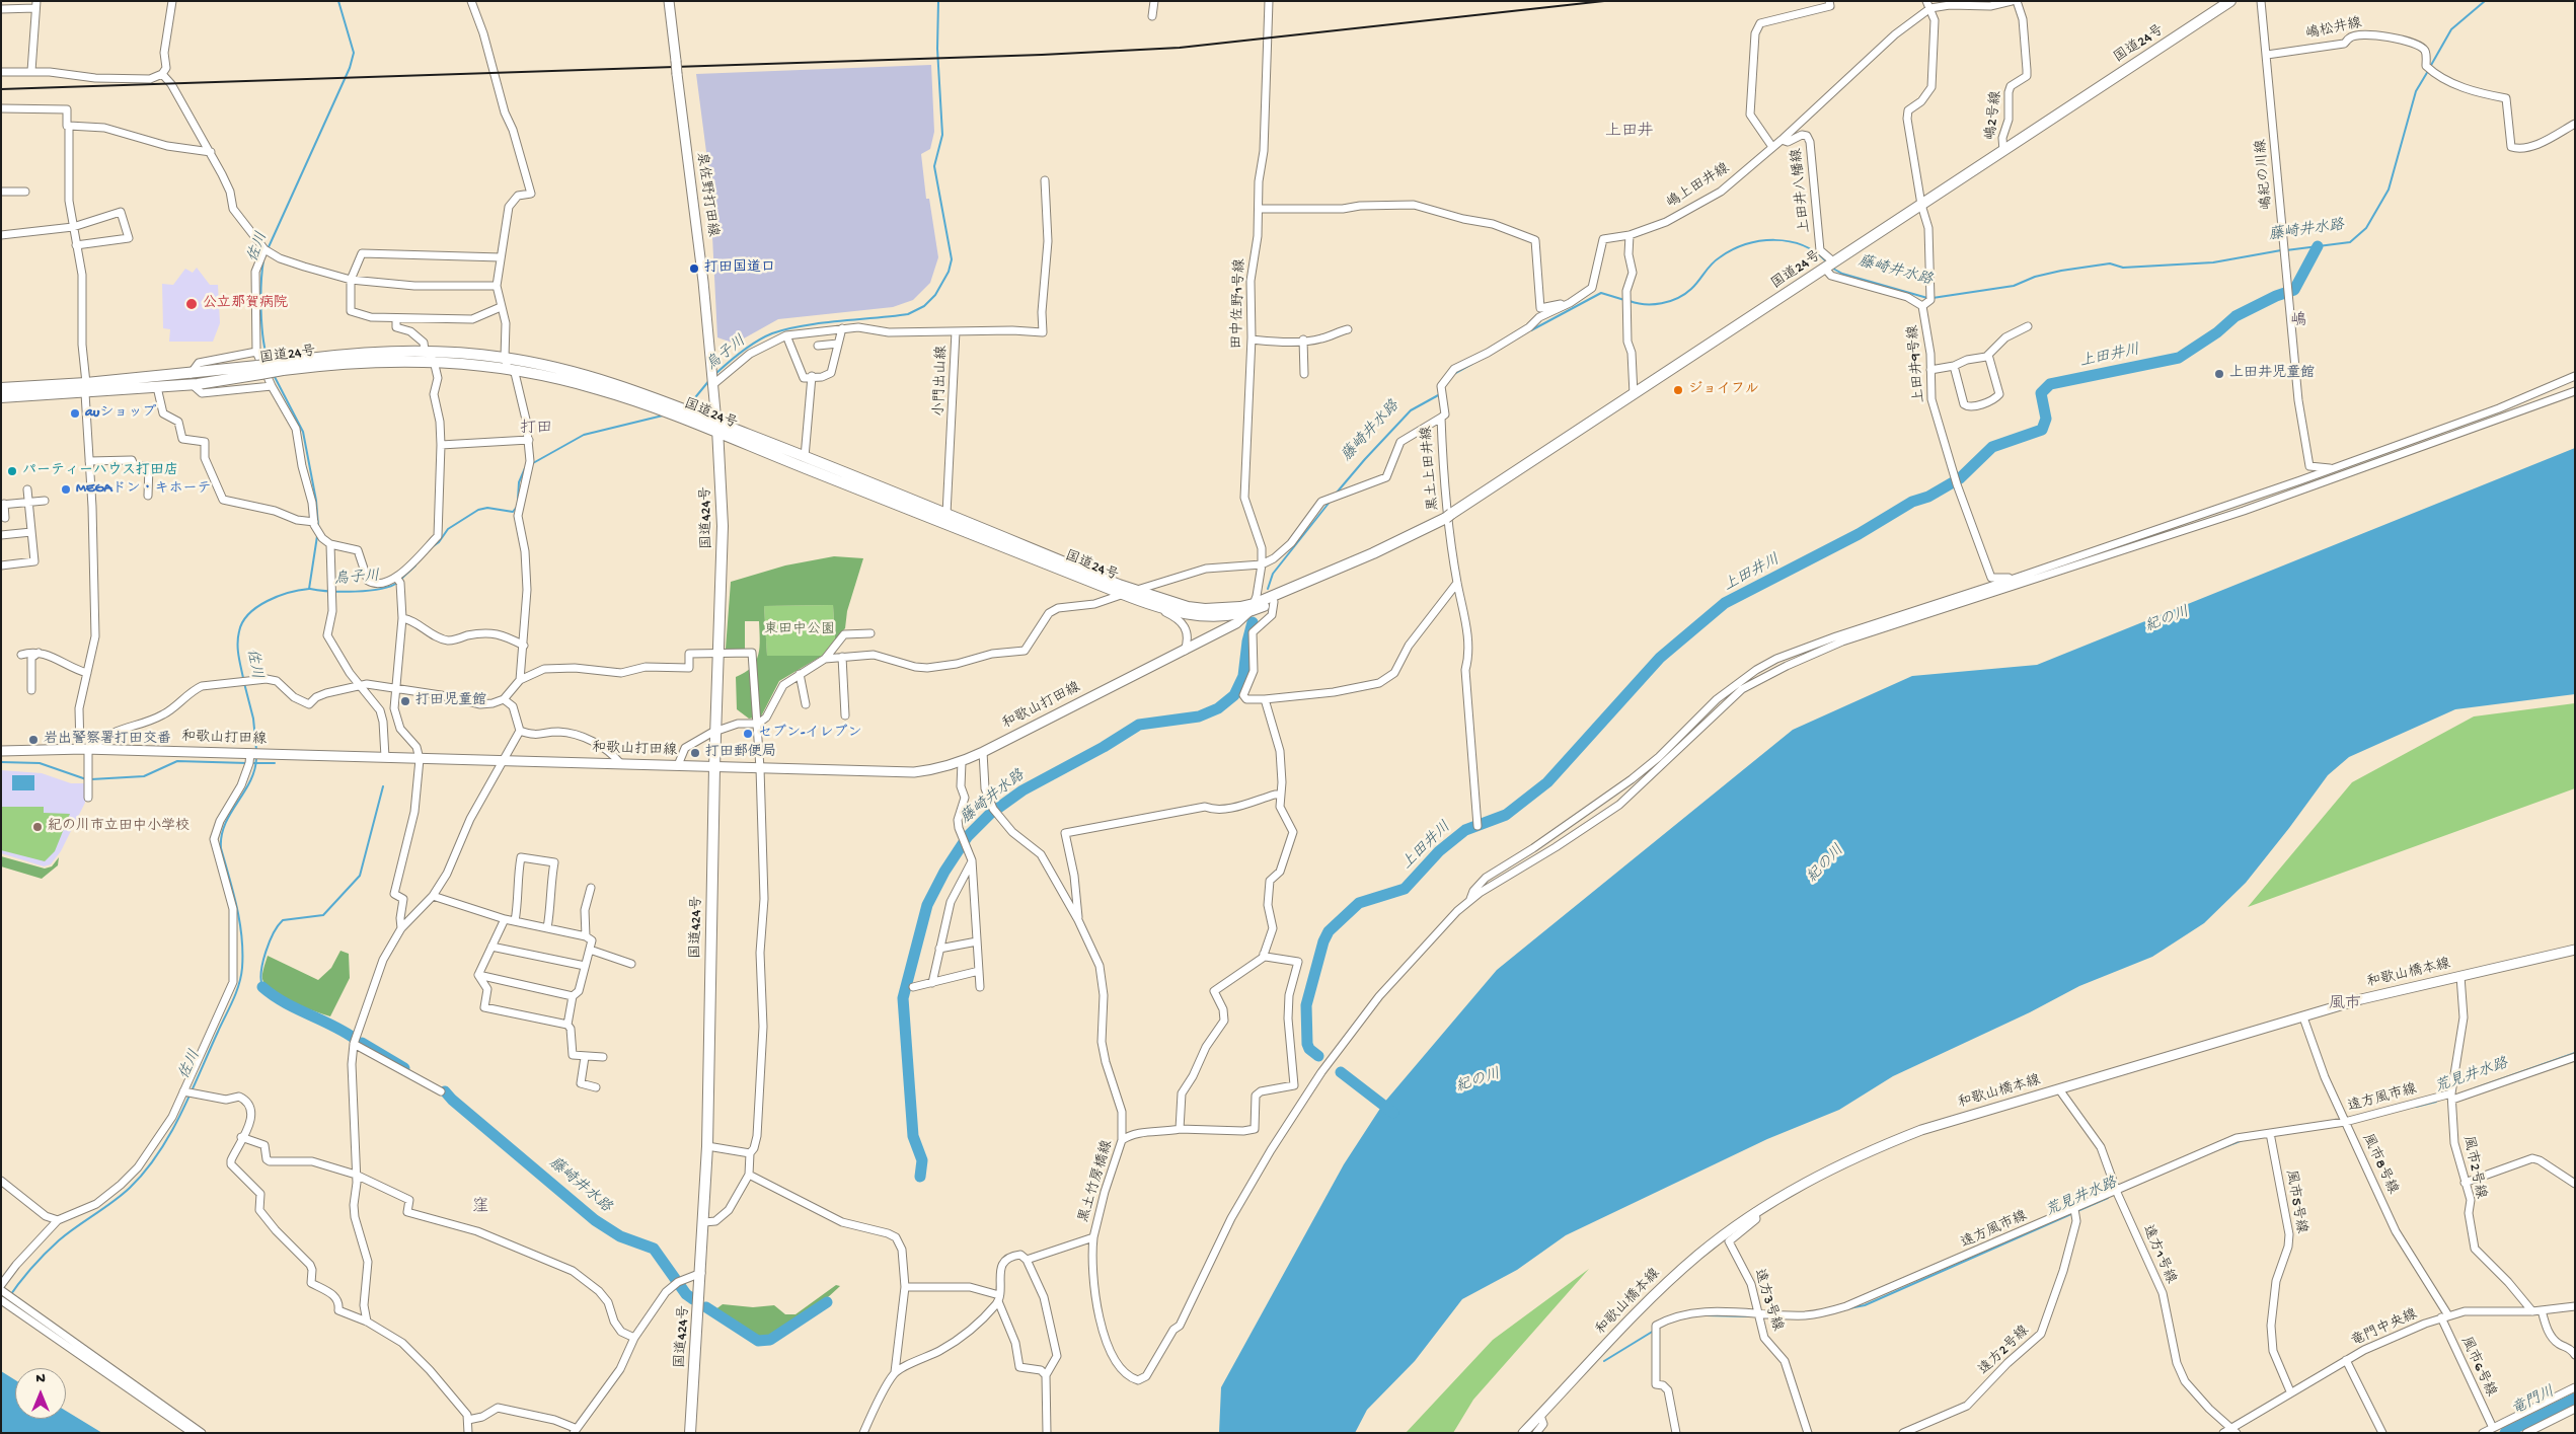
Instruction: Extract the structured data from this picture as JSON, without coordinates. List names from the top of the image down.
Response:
{
  "streets": {
    "highway": ["国道24号", "国道424号"],
    "main road": ["泉佐野打田線", "和歌山打田線", "和歌山橋本線"],
    "street": [
      "嶋松井線",
      "嶋2号線",
      "嶋紀の川線",
      "嶋上田井線",
      "上田井八幡線",
      "田中佐野1号線",
      "上田井9号線",
      "小門出山線",
      "黒土上田井線",
      "遠方風市線",
      "風市8号線",
      "風市2号線",
      "黒土竹房橋線",
      "風市5号線",
      "遠方1号線",
      "遠方3号線",
      "竜門中央線",
      "遠方2号線",
      "風市6号線"
    ]
  },
  "crossings": [
    ["嶋松井線", "嶋紀の川線"],
    ["国道24号", "嶋2号線"],
    ["国道24号", "上田井八幡線"],
    ["国道24号", "泉佐野打田線"],
    ["国道24号", "田中佐野1号線"],
    ["国道24号", "上田井9号線"],
    ["国道24号", "小門出山線"],
    ["国道24号", "黒土上田井線"],
    ["国道24号", "国道424号"],
    ["国道24号", "和歌山打田線"],
    ["嶋上田井線", "上田井八幡線"],
    ["嶋上田井線", "黒土上田井線"],
    ["上田井八幡線", "上田井9号線"],
    ["泉佐野打田線", "小門出山線"],
    ["泉佐野打田線", "国道424号"],
    ["田中佐野1号線", "黒土上田井線"],
    ["田中佐野1号線", "和歌山打田線"],
    ["国道424号", "和歌山打田線"],
    ["和歌山橋本線", "風市8号線"],
    ["和歌山橋本線", "風市2号線"],
    ["和歌山橋本線", "遠方1号線"],
    ["和歌山橋本線", "遠方3号線"],
    ["遠方風市線", "風市8号線"],
    ["遠方風市線", "風市2号線"],
    ["遠方風市線", "風市5号線"],
    ["遠方風市線", "遠方1号線"],
    ["遠方風市線", "遠方3号線"],
    ["遠方風市線", "遠方2号線"],
    ["風市8号線", "竜門中央線"],
    ["風市8号線", "風市6号線"],
    ["風市2号線", "竜門中央線"],
    ["風市5号線", "竜門中央線"],
    ["遠方1号線", "竜門中央線"],
    ["竜門中央線", "風市6号線"]
  ],
  "districts": [
    "上田井",
    "嶋",
    "打田",
    "風市",
    "窪"
  ],
  "water": [
    "藤崎井水路",
    "佐川",
    "烏子川",
    "上田井川",
    "紀の川",
    "荒見井水路",
    "竜門川"
  ],
  "parks": ["東田中公園"],
  "places": [
    "打田国道口",
    "公立那賀病院",
    "上田井児童館",
    "ジョイフル",
    "auショップ",
    "パーティーハウス打田店",
    "MEGAドン・キホーテ",
    "打田児童館",
    "セブン-イレブン",
    "岩出警察署打田交番",
    "打田郵便局",
    "紀の川市立田中小学校"
  ],
  "north": "top"
}
